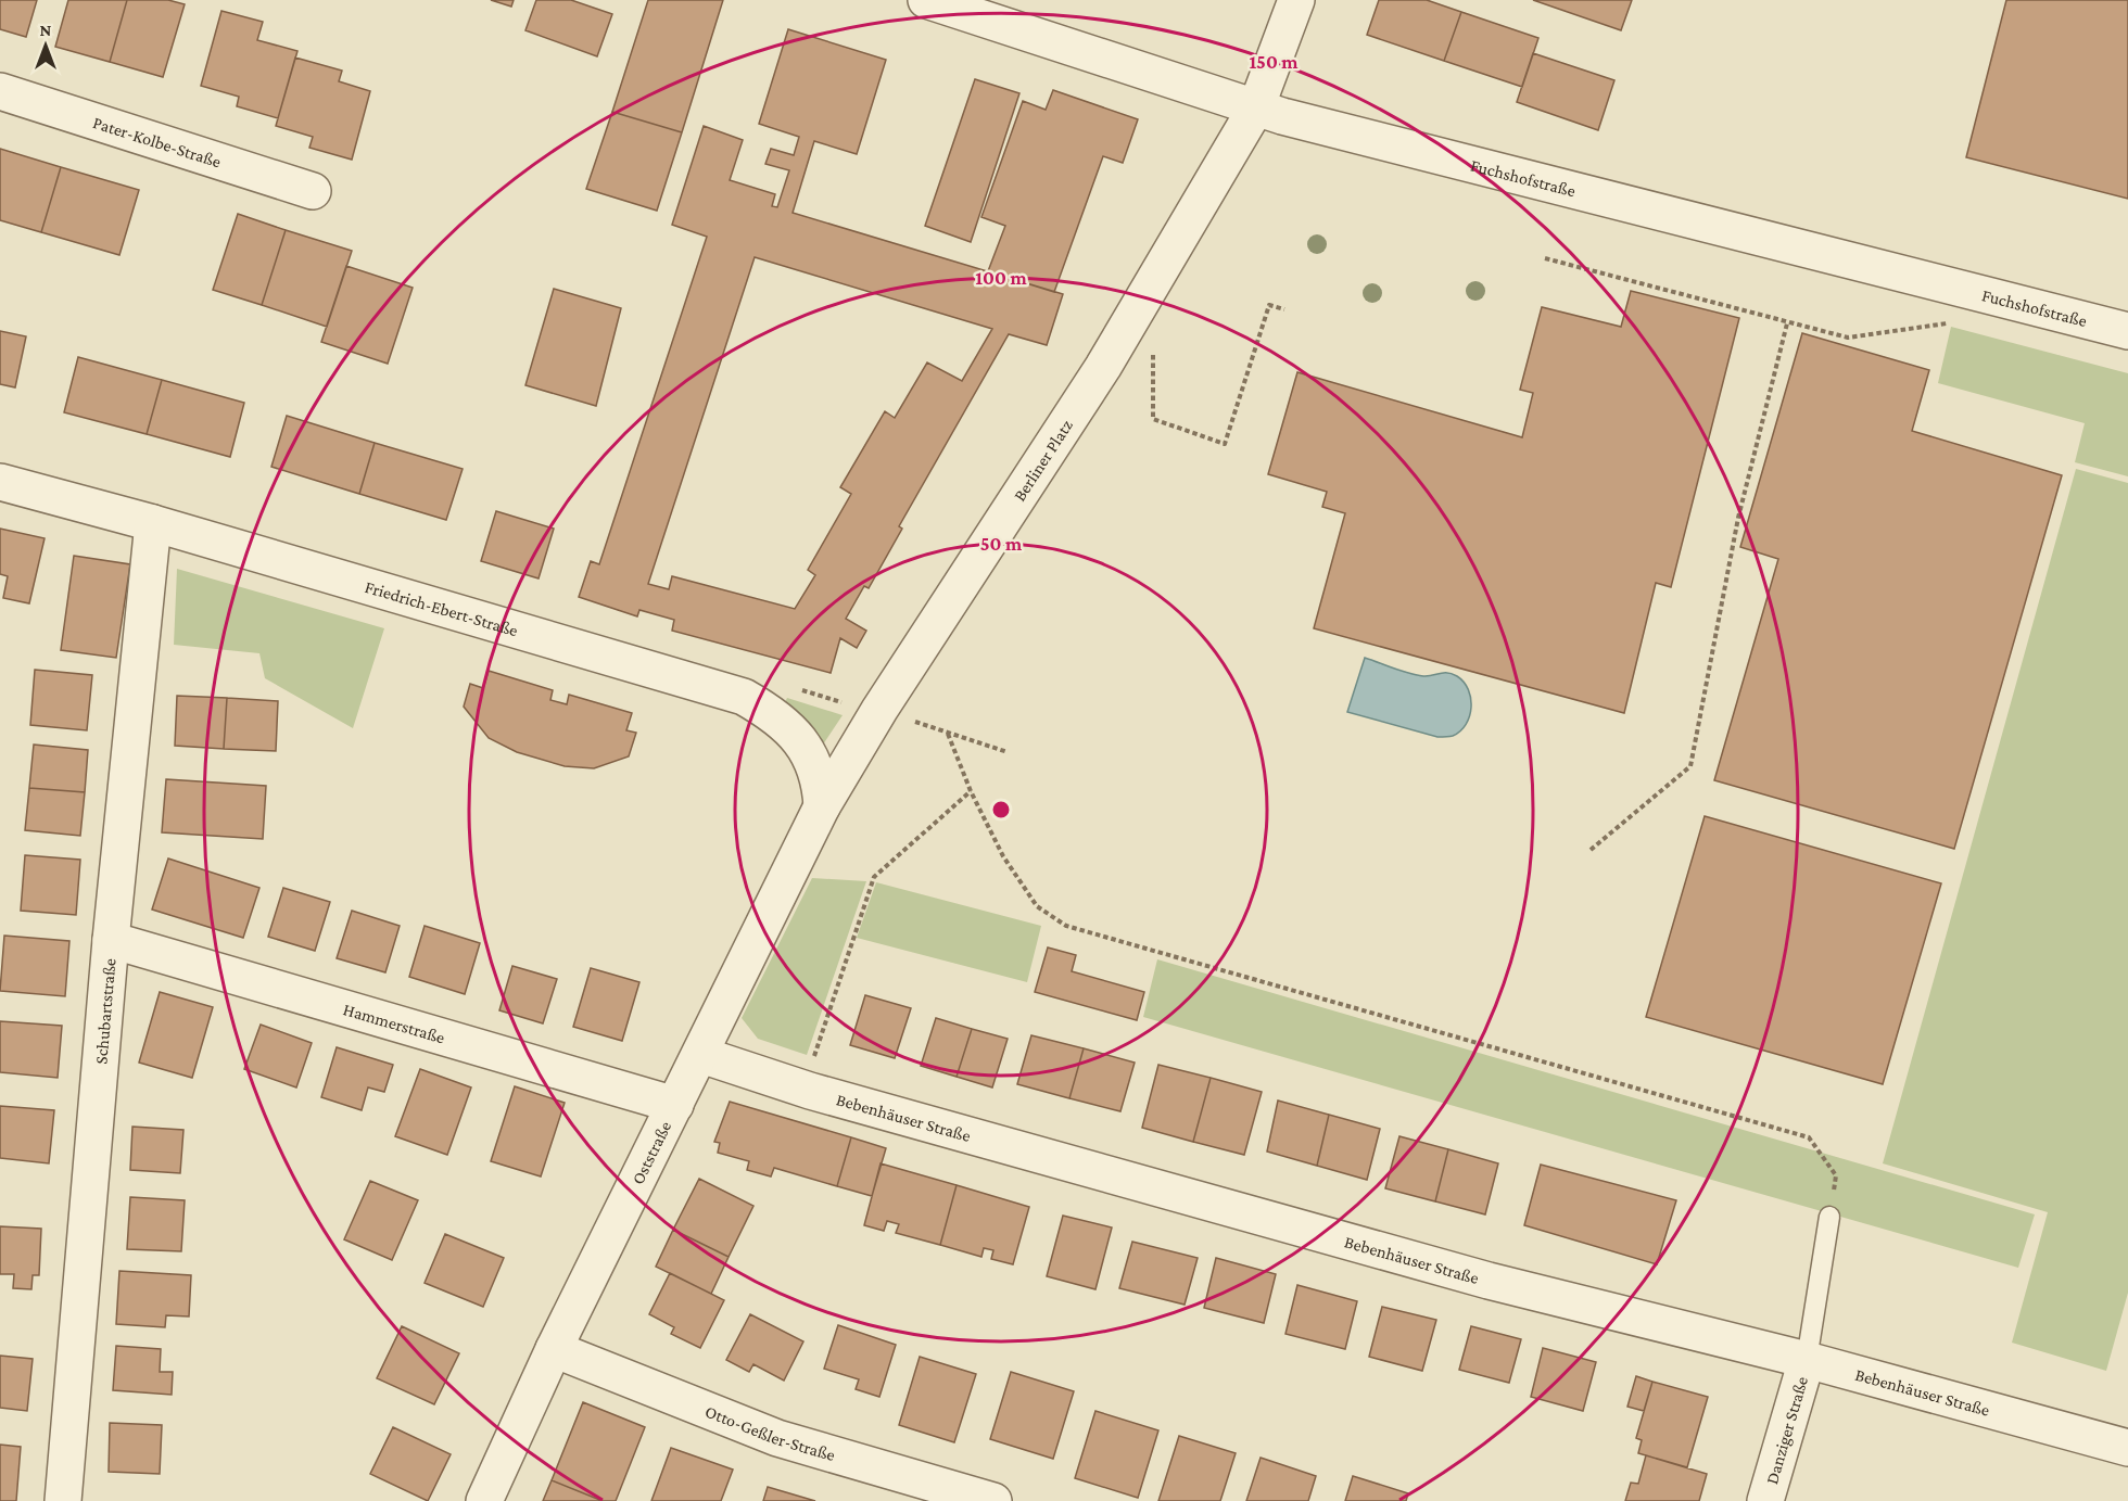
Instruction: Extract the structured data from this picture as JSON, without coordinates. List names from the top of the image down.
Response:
{
  "streets": {
    "street": [
      "Pater-Kolbe-Straße",
      "Fuchshofstraße",
      "Berliner Platz",
      "Friedrich-Ebert-Straße",
      "Schubartstraße",
      "Hammerstraße",
      "Bebenhäuser Straße",
      "Oststraße",
      "Danziger Straße",
      "Otto-Geßler-Straße"
    ]
  },
  "crossings": [
    ["Fuchshofstraße", "Berliner Platz"],
    ["Berliner Platz", "Friedrich-Ebert-Straße"],
    ["Berliner Platz", "Oststraße"],
    ["Friedrich-Ebert-Straße", "Schubartstraße"],
    ["Friedrich-Ebert-Straße", "Oststraße"],
    ["Schubartstraße", "Hammerstraße"],
    ["Hammerstraße", "Oststraße"],
    ["Bebenhäuser Straße", "Oststraße"],
    ["Bebenhäuser Straße", "Danziger Straße"],
    ["Oststraße", "Otto-Geßler-Straße"]
  ],
  "north": "top",
  "rings": ["150 m", "100 m", "50 m"]
}
